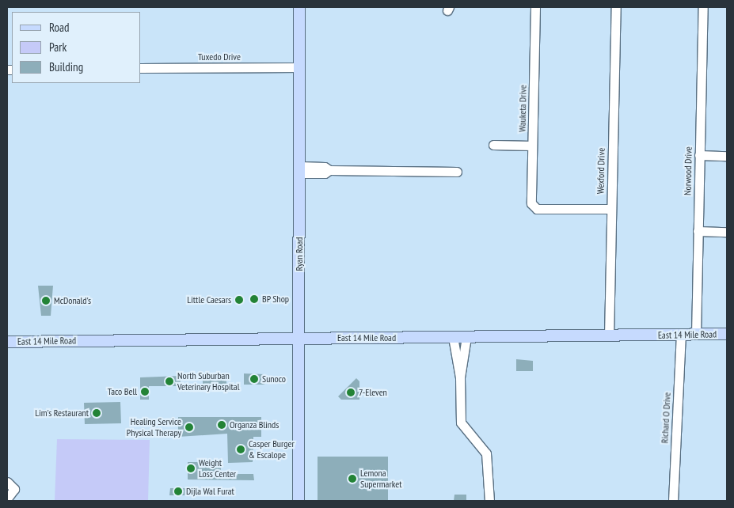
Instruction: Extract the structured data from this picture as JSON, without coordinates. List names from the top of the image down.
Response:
{
  "streets": {
    "main road": ["Ryan Road", "East 14 Mile Road"],
    "street": [
      "Tuxedo Drive",
      "Wauketa Drive",
      "Wexford Drive",
      "Norwood Drive",
      "Richard O Drive"
    ]
  },
  "crossings": [
    ["Tuxedo Drive", "Ryan Road"],
    ["Wauketa Drive", "Wexford Drive"],
    ["Wexford Drive", "East 14 Mile Road"],
    ["Norwood Drive", "East 14 Mile Road"],
    ["Ryan Road", "East 14 Mile Road"],
    ["East 14 Mile Road", "Richard O Drive"]
  ],
  "places": [
    "BP Shop",
    "Little Caesars",
    "McDonald's",
    "Sunoco",
    "North Suburban Veterinary Hospital",
    "Taco Bell",
    "7-Eleven",
    "Lim's Restaurant",
    "Organza Blinds",
    "Healing Service Physical Therapy",
    "Casper Burger & Escalope",
    "Weight Loss Center",
    "Lemona Supermarket",
    "Dijla Wal Furat"
  ],
  "legend": ["Road", "Park", "Building"]
}
